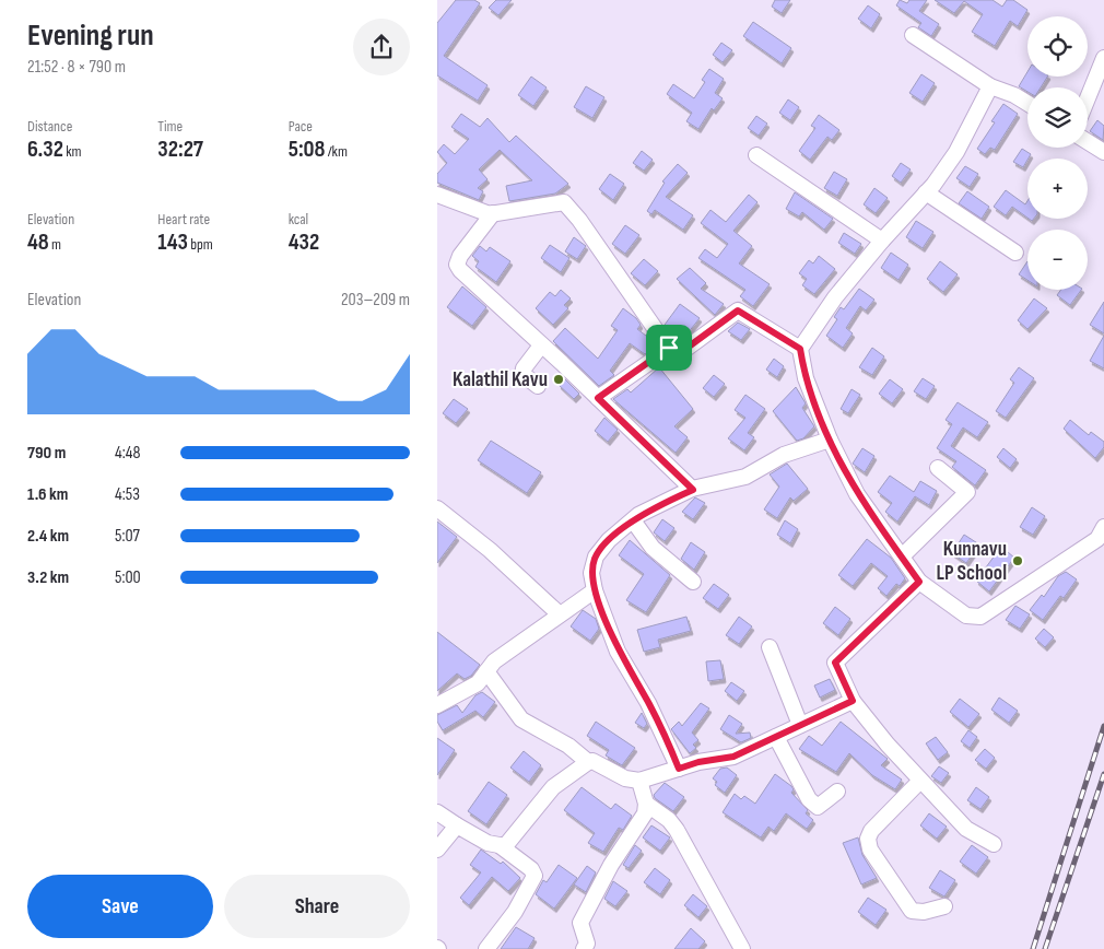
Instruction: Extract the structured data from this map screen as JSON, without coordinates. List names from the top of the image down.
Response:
{
  "places": ["Kalathil Kavu", "Kunnavu LP School"],
  "page": {
    "heading": ["Evening run", "21:52 · 8 × 790 m"],
    "map_buttons": ["+", "−"],
    "stats": [
      ["Distance", "6.32 km"],
      ["Time", "32:27"],
      ["Pace", "5:08 /km"],
      ["Elevation", "48 m"],
      ["Heart rate", "143 bpm"],
      ["kcal", "432"]
    ],
    "chart": ["Elevation", "203–209 m"],
    "list": [
      {
        "name": "790 m",
        "note": "4:48"
      },
      {
        "name": "1.6 km",
        "note": "4:53"
      },
      {
        "name": "2.4 km",
        "note": "5:07"
      },
      {
        "name": "3.2 km",
        "note": "5:00"
      }
    ],
    "buttons": ["Save", "Share"]
  }
}
